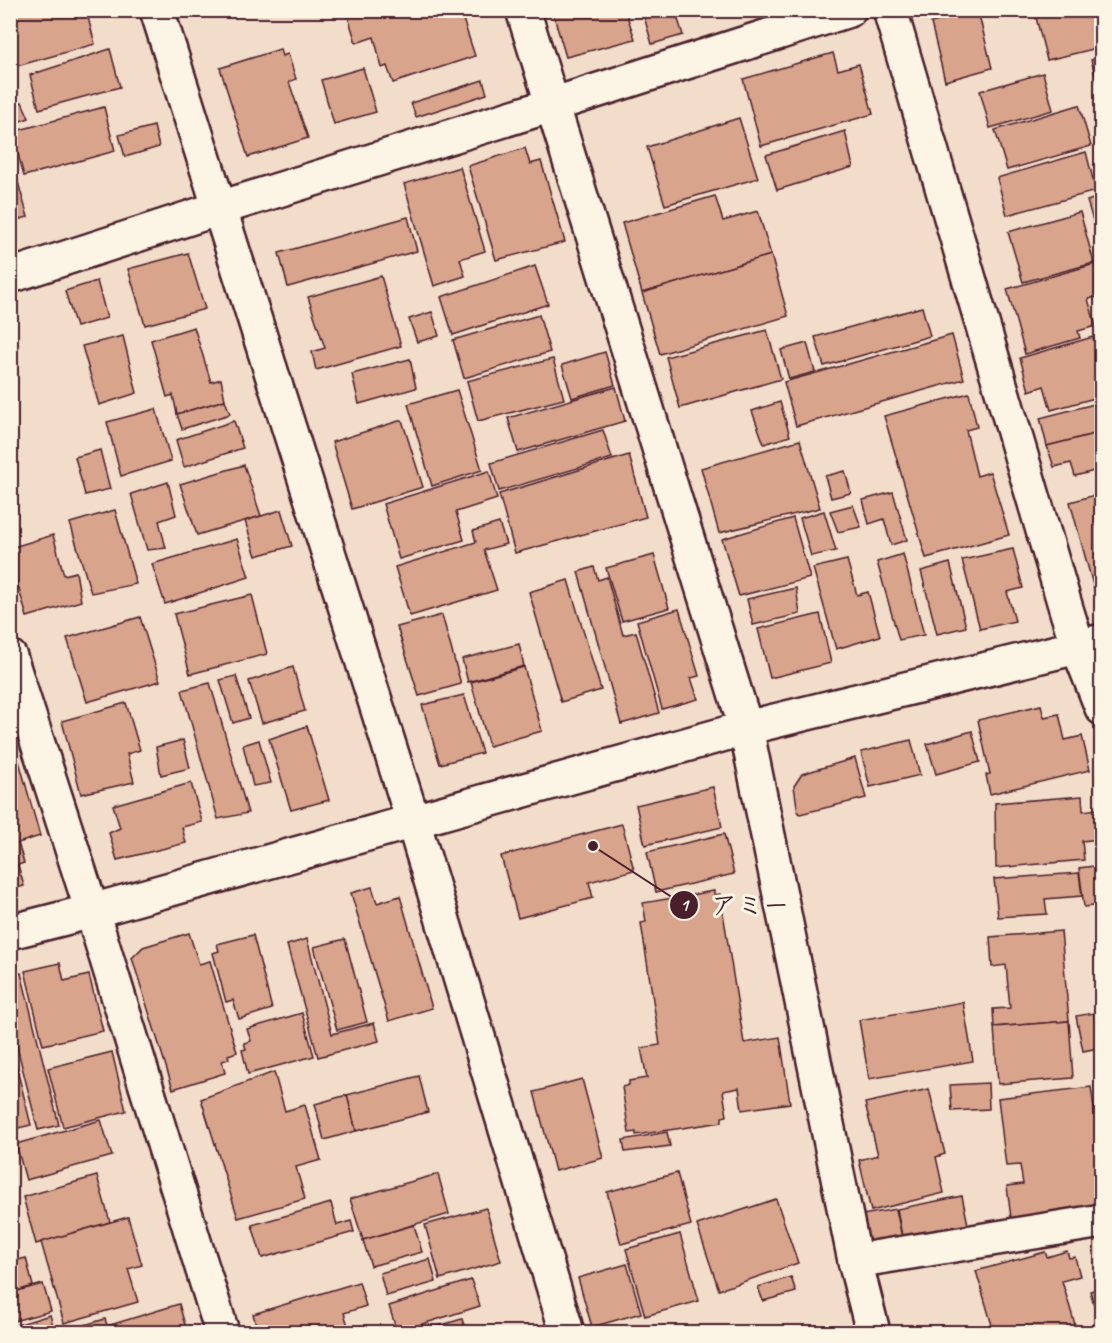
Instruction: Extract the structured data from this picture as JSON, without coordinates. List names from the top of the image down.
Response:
{
  "places": ["アミー"]
}
